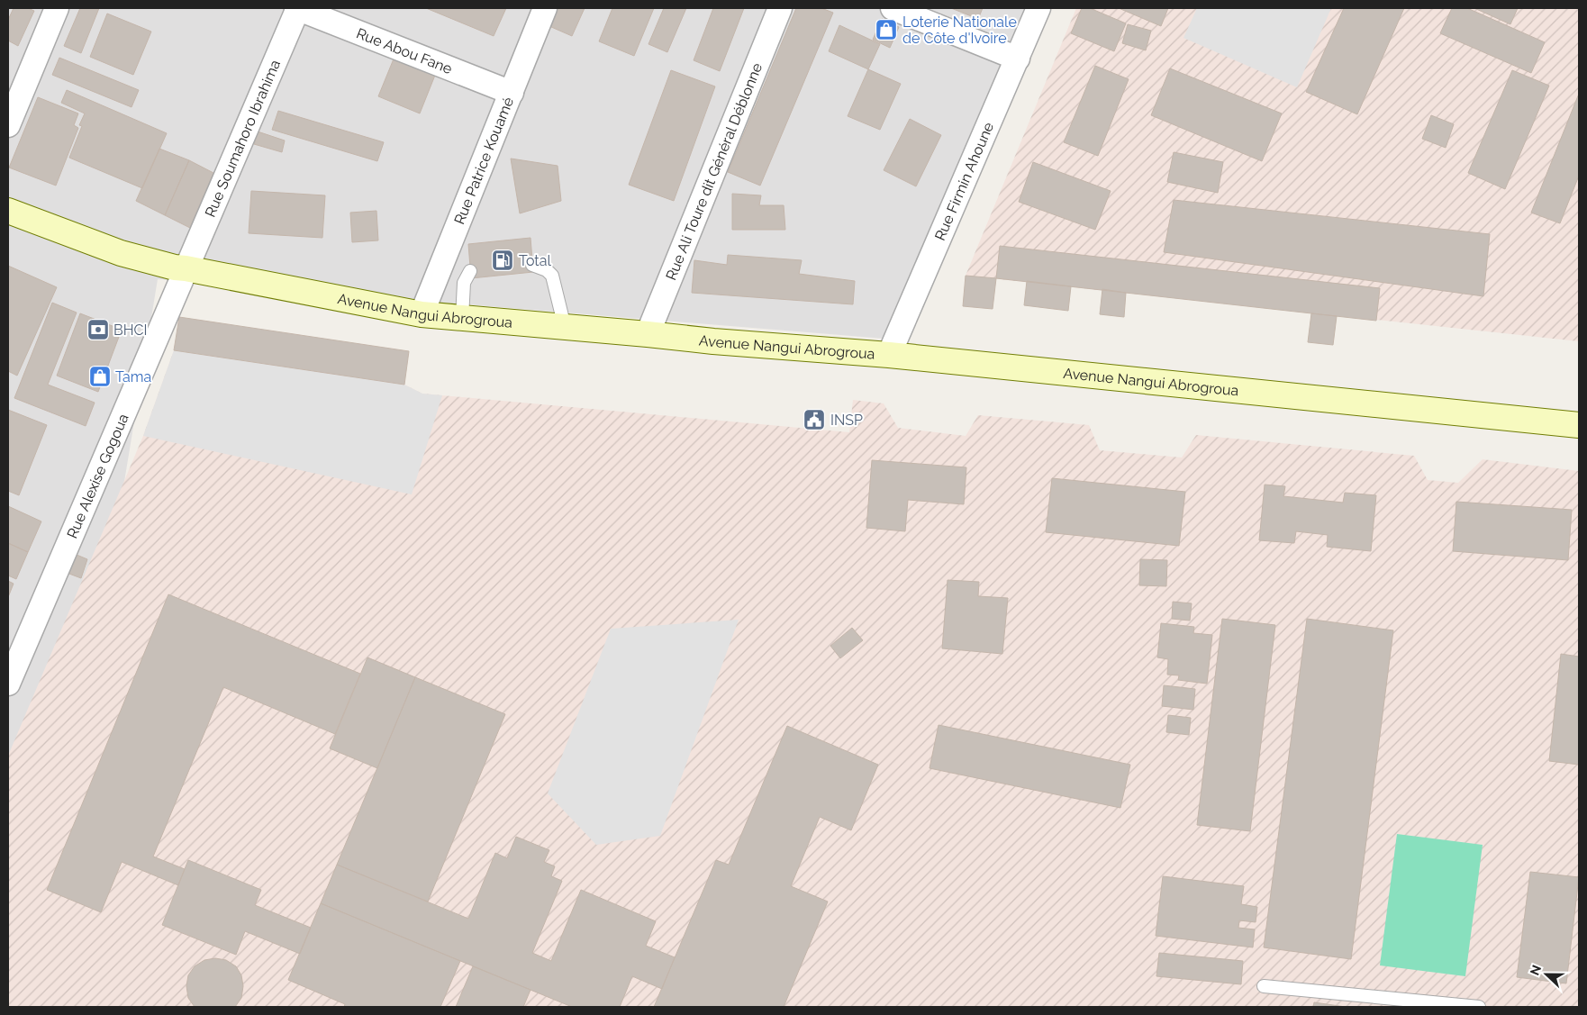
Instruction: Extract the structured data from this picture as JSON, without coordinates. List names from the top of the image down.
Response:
{
  "streets": {
    "main road": ["Avenue Nangui Abrogroua"],
    "street": [
      "Rue Abou Fane",
      "Rue Soumahoro Ibrahima",
      "Rue Patrice Kouamé",
      "Rue Ali Toure dit Général Déblonne",
      "Rue Firmin Ahoune",
      "Rue Alexise Gogoua"
    ]
  },
  "crossings": [
    ["Rue Abou Fane", "Rue Soumahoro Ibrahima"],
    ["Rue Abou Fane", "Rue Patrice Kouamé"],
    ["Rue Soumahoro Ibrahima", "Avenue Nangui Abrogroua"],
    ["Rue Soumahoro Ibrahima", "Rue Alexise Gogoua"],
    ["Rue Patrice Kouamé", "Avenue Nangui Abrogroua"],
    ["Rue Ali Toure dit Général Déblonne", "Avenue Nangui Abrogroua"],
    ["Rue Firmin Ahoune", "Avenue Nangui Abrogroua"],
    ["Avenue Nangui Abrogroua", "Rue Alexise Gogoua"]
  ],
  "places": {
    "shop": ["Loterie Nationale de Côte d'Ivoire", "Tama"],
    "fuel station": ["Total"],
    "bank": ["BHCI"],
    "public building": ["INSP"]
  },
  "north": "left"
}
